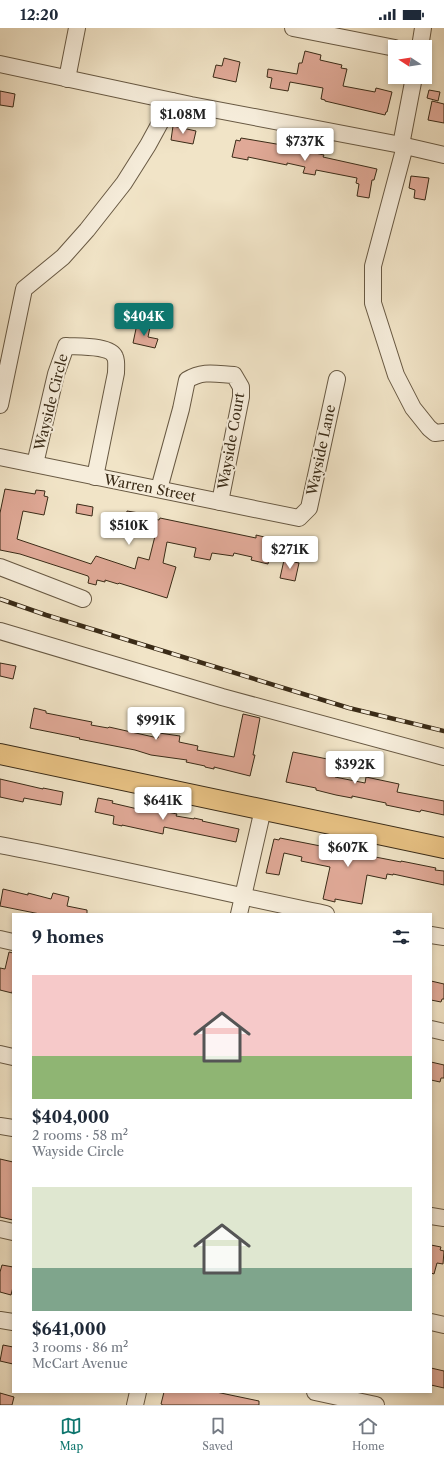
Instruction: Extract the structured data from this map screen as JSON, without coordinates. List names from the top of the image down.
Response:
{
  "streets": {
    "street": [
      "Wayside Circle",
      "Wayside Court",
      "Wayside Lane",
      "Warren Street"
    ]
  },
  "crossings": [
    ["Wayside Circle", "Warren Street"],
    ["Wayside Court", "Warren Street"],
    ["Wayside Lane", "Warren Street"]
  ],
  "north": "left",
  "page": {
    "status": "12:20",
    "price": [
      "$1.08M",
      "$737K",
      "$404K",
      "$510K",
      "$271K",
      "$991K",
      "$392K",
      "$641K",
      "$607K"
    ],
    "heading": "9 homes",
    "list": [
      {
        "name": "$404,000",
        "note": "2 rooms · 58 m² · Wayside Circle"
      },
      {
        "name": "$641,000",
        "note": "3 rooms · 86 m² · McCart Avenue"
      }
    ],
    "tabs": ["Map", "Saved", "Home"]
  }
}
